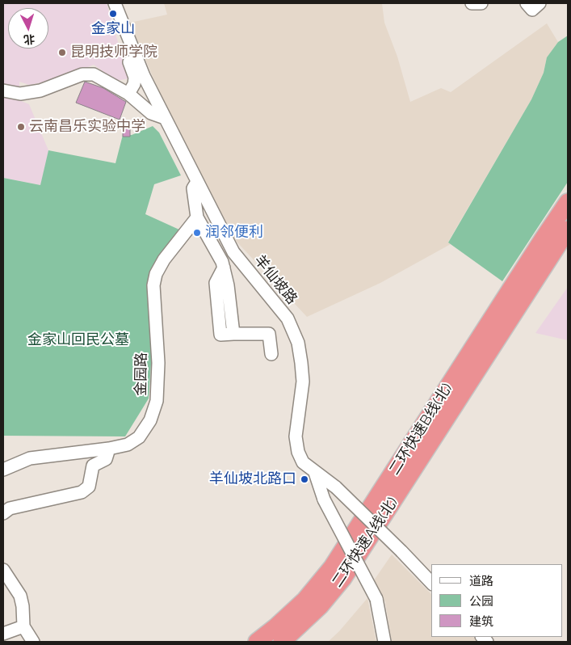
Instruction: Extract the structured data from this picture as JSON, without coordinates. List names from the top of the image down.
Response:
{
  "streets": {
    "highway": ["二环快速B线(北)", "二环快速A线(北)"],
    "street": ["羊仙坡路", "金园路"]
  },
  "parks": ["金家山回民公墓"],
  "places": [
    "金家山",
    "昆明技师学院",
    "云南昌乐实验中学",
    "润邻便利",
    "羊仙坡北路口"
  ],
  "legend": ["道路", "公园", "建筑"],
  "north": "bottom"
}
